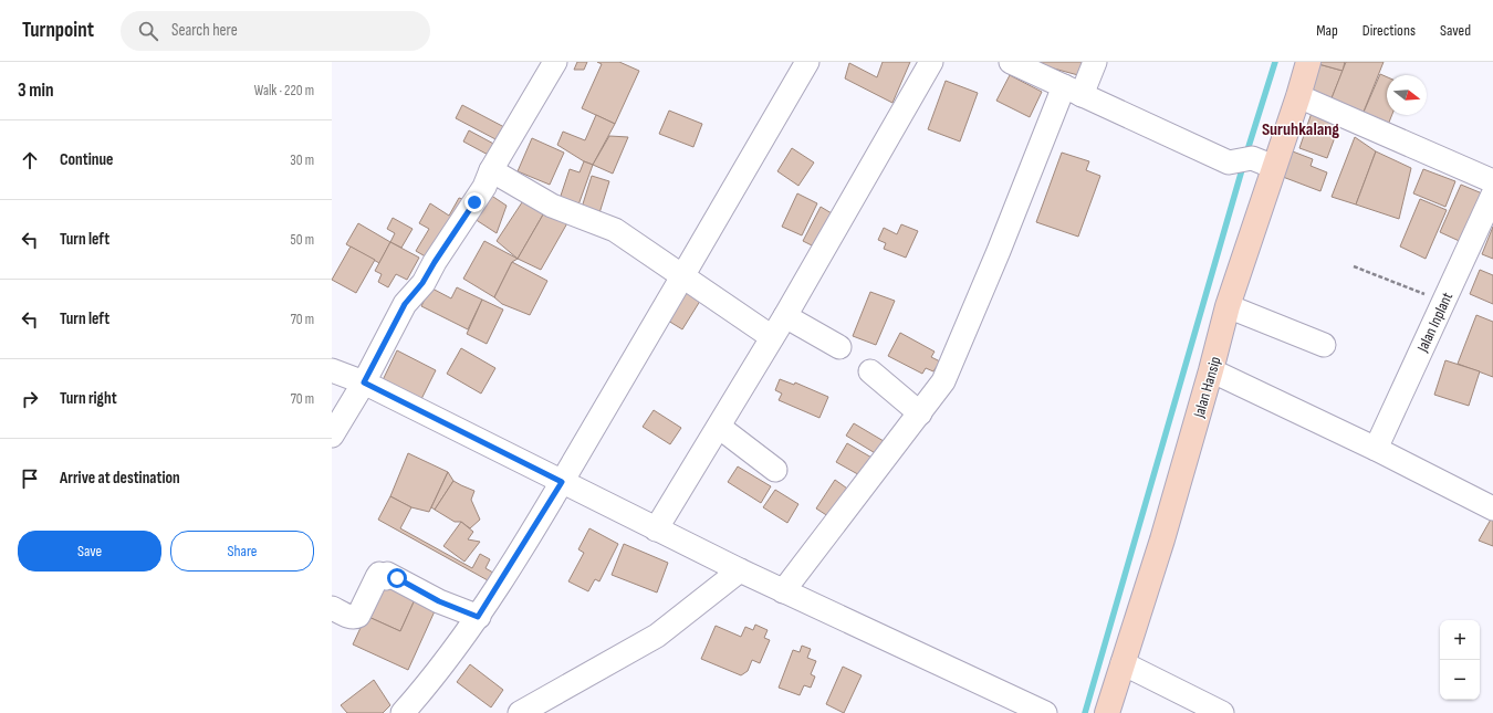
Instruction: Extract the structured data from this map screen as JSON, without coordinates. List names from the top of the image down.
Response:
{
  "streets": {
    "street": ["Jalan Inplant", "Jalan Hansip"]
  },
  "districts": ["Suruhkalang"],
  "north": "right",
  "page": {
    "header": "Turnpoint",
    "search": "Search here",
    "nav": ["Map", "Directions", "Saved"],
    "heading": ["3 min", "Walk · 220 m"],
    "list": [
      ["Continue", "30 m"],
      ["Turn left", "50 m"],
      ["Turn left", "70 m"],
      ["Turn right", "70 m"],
      "Arrive at destination"
    ],
    "buttons": ["Save", "Share"],
    "map_buttons": ["+", "−"]
  }
}
